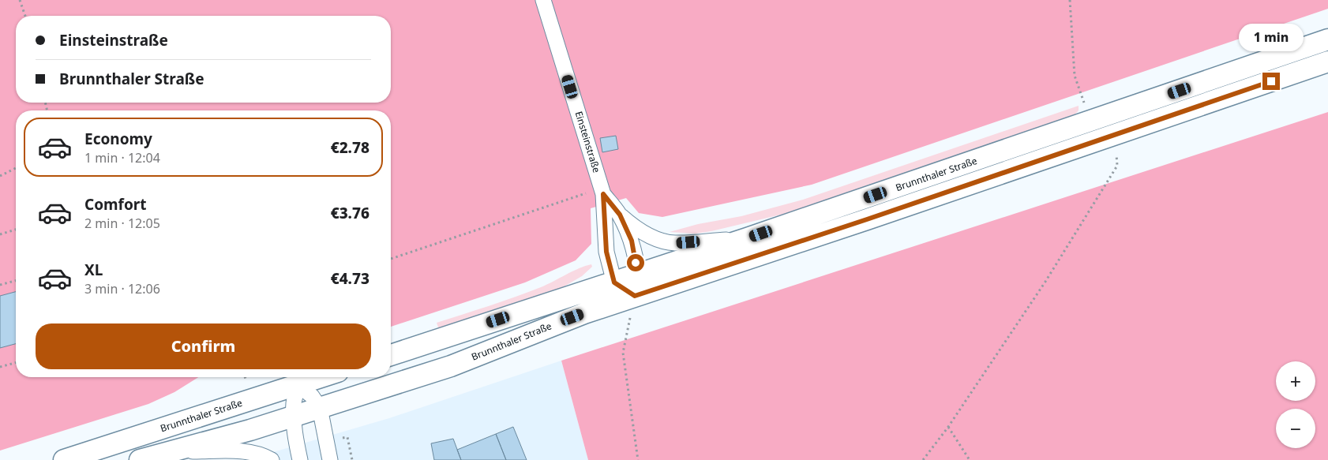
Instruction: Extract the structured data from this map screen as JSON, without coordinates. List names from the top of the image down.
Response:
{
  "streets": {
    "main road": ["Brunnthaler Straße"],
    "street": ["Einsteinstraße"]
  },
  "crossings": [
    ["Einsteinstraße", "Brunnthaler Straße"]
  ],
  "page": {
    "banner": ["Einsteinstraße", "Brunnthaler Straße"],
    "bubble": "1 min",
    "list": [
      {
        "name": "Economy",
        "note": "1 min · 12:04",
        "value": "€2.78"
      },
      {
        "name": "Comfort",
        "note": "2 min · 12:05",
        "value": "€3.76"
      },
      {
        "name": "XL",
        "note": "3 min · 12:06",
        "value": "€4.73"
      }
    ],
    "buttons": "Confirm",
    "map_buttons": ["+", "−"]
  }
}
